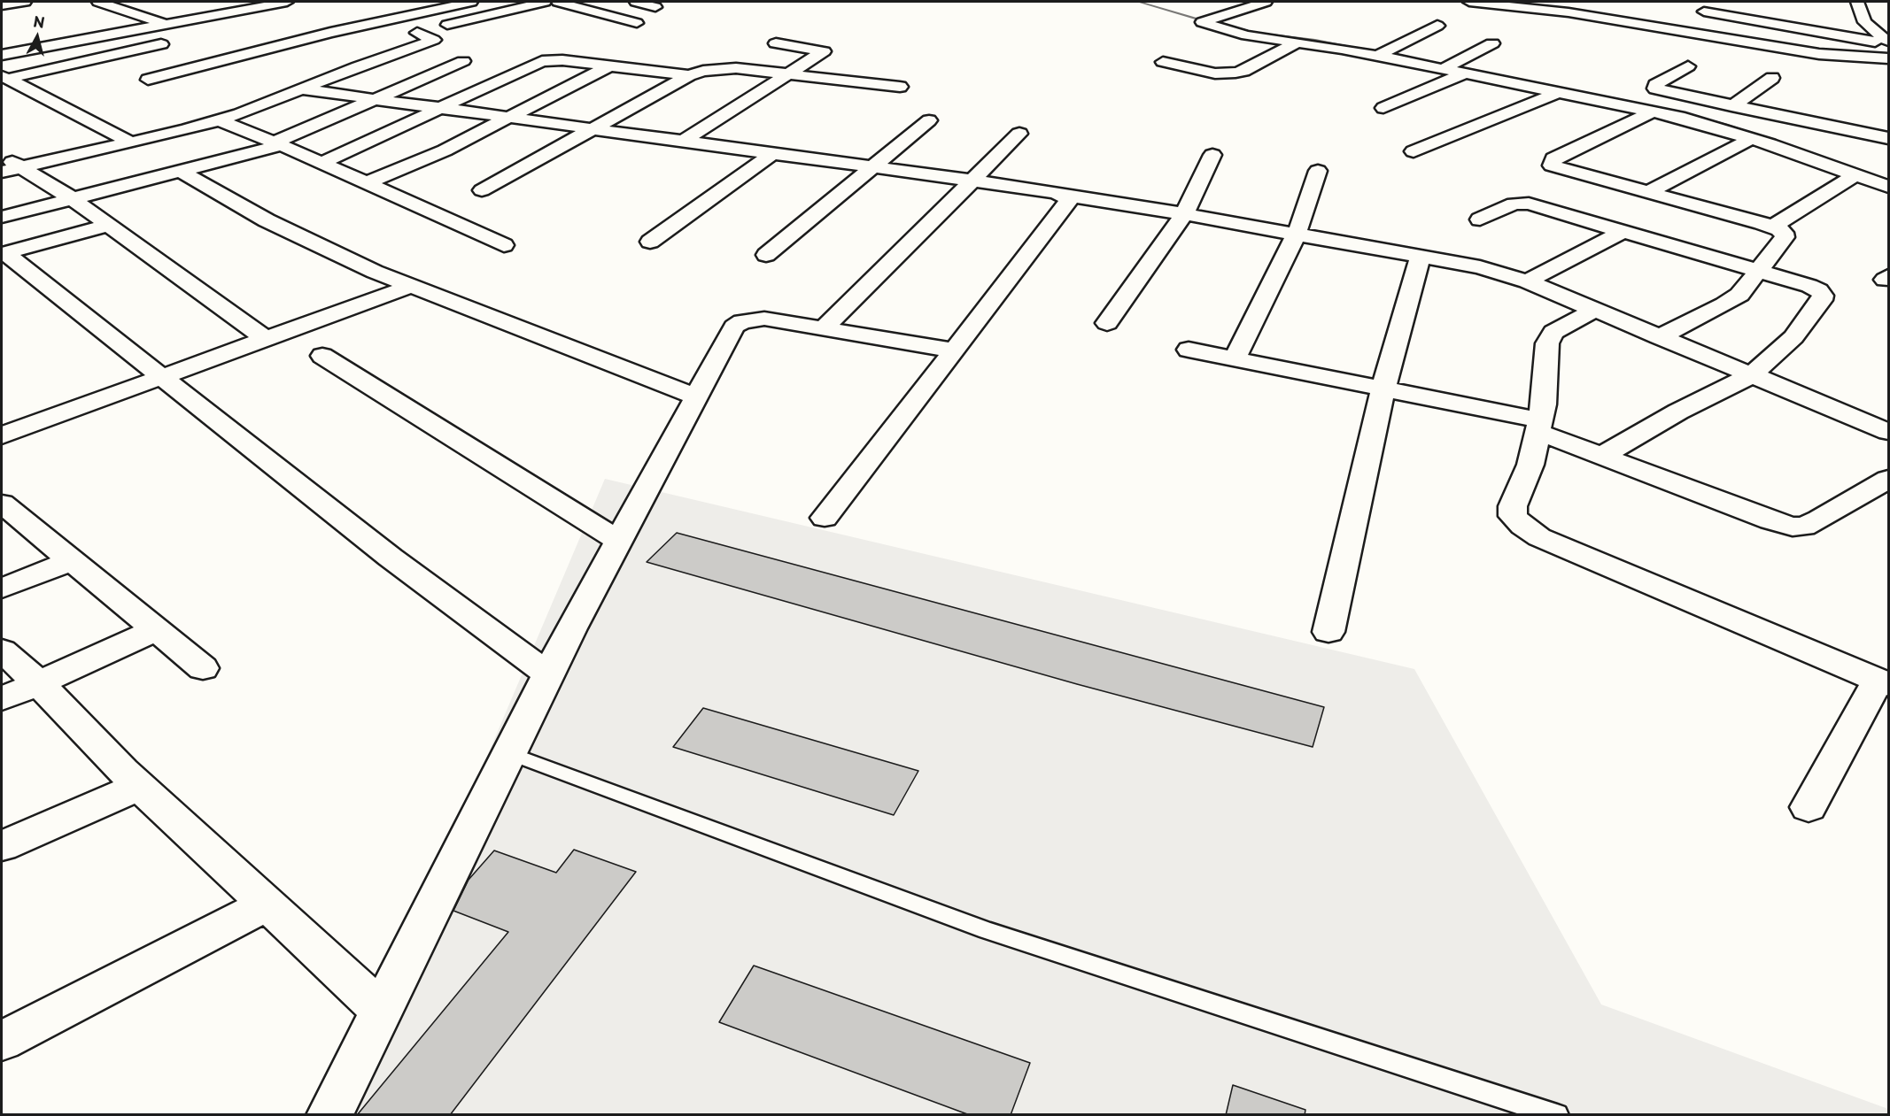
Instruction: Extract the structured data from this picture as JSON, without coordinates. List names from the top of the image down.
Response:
{
  "north": "top"
}
